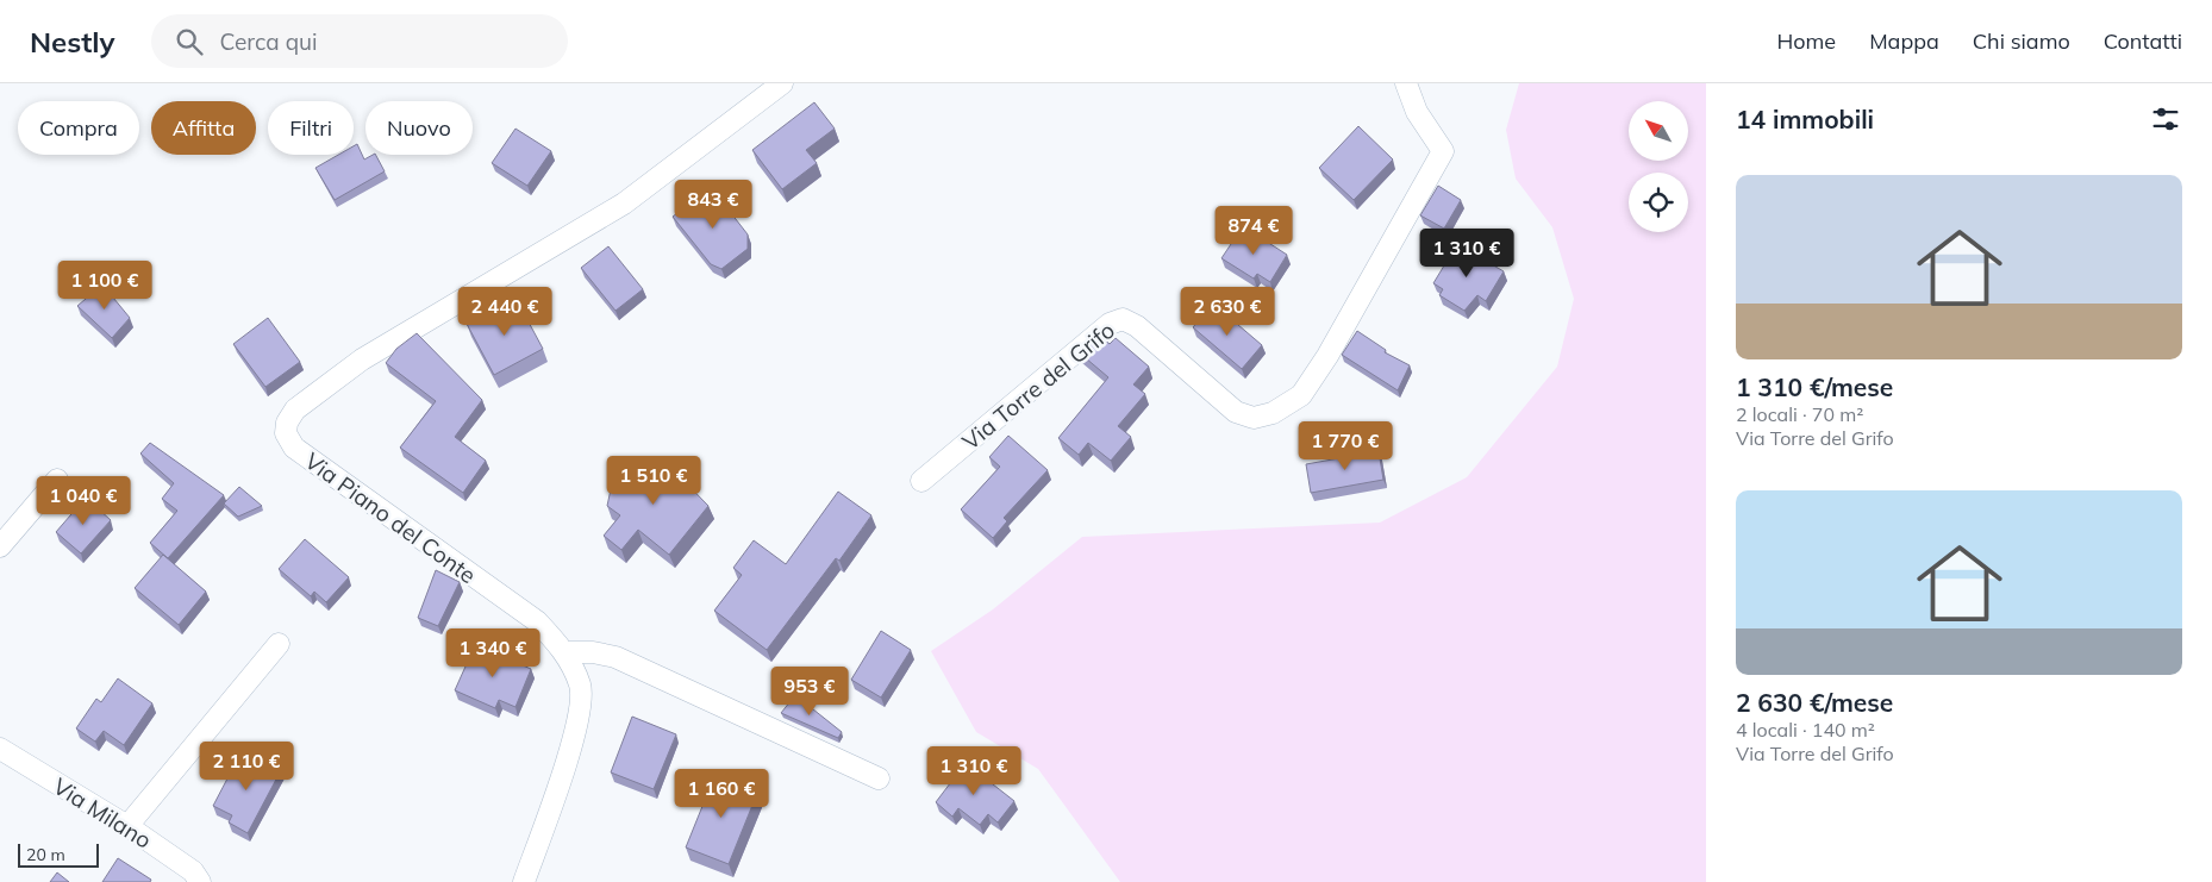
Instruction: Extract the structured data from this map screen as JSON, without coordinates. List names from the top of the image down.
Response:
{
  "streets": {
    "street": ["Via Torre del Grifo", "Via Piano del Conte", "Via Milano"]
  },
  "scale_bar": "20 m",
  "north": "top left",
  "page": {
    "header": "Nestly",
    "search": "Cerca qui",
    "nav": [
      "Home",
      "Mappa",
      "Chi siamo",
      "Contatti"
    ],
    "heading": "14 immobili",
    "chip": [
      "Compra",
      "Affitta",
      "Filtri",
      "Nuovo"
    ],
    "list": [
      {
        "name": "1 310 €/mese",
        "note": "2 locali · 70 m² · Via Torre del Grifo"
      },
      {
        "name": "2 630 €/mese",
        "note": "4 locali · 140 m² · Via Torre del Grifo"
      }
    ],
    "price": [
      "843 €",
      "874 €",
      "1 310 €",
      "1 100 €",
      "2 440 €",
      "2 630 €",
      "1 770 €",
      "1 510 €",
      "1 040 €",
      "1 340 €",
      "953 €",
      "2 110 €",
      "1 310 €",
      "1 160 €"
    ],
    "scale": "20 m"
  }
}
